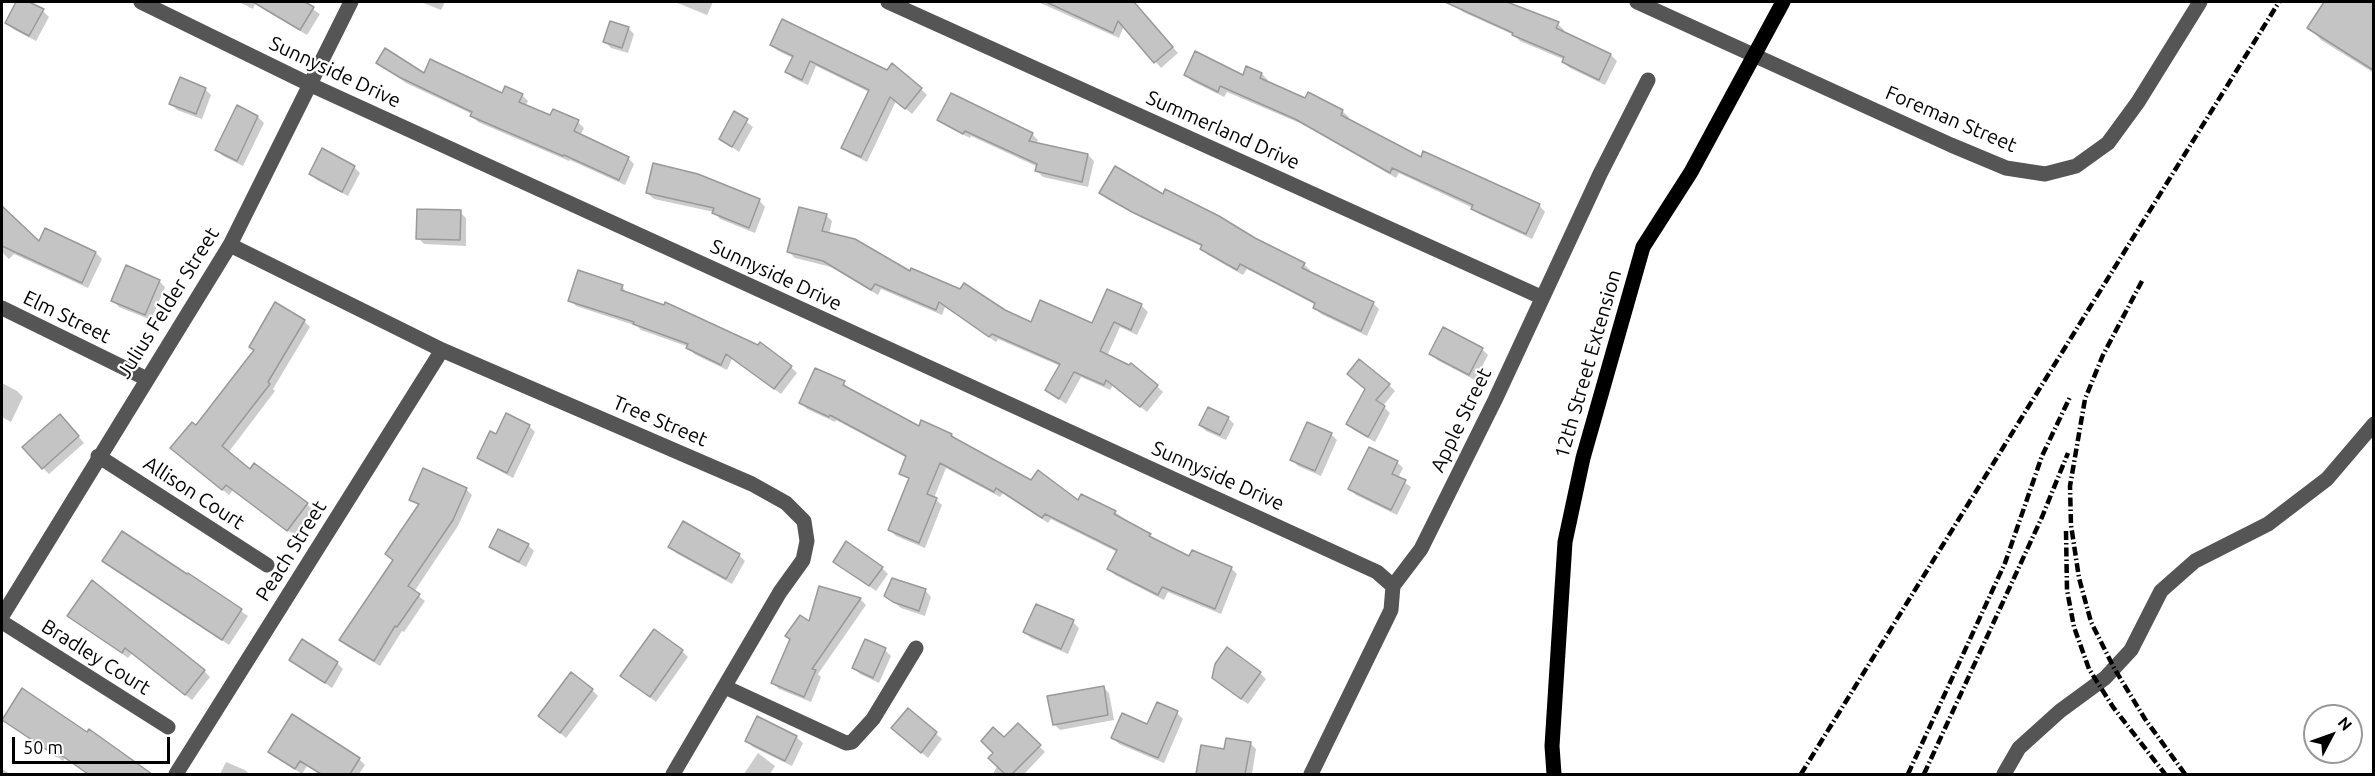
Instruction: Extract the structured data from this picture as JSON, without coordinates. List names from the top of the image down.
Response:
{
  "streets": {
    "main road": ["12th Street Extension"],
    "street": [
      "Sunnyside Drive",
      "Foreman Street",
      "Summerland Drive",
      "Julius Felder Street",
      "Elm Street",
      "Apple Street",
      "Tree Street",
      "Allison Court",
      "Peach Street",
      "Bradley Court"
    ]
  },
  "crossings": [
    ["Sunnyside Drive", "Julius Felder Street"],
    ["Sunnyside Drive", "Apple Street"],
    ["Foreman Street", "12th Street Extension"],
    ["Summerland Drive", "Apple Street"],
    ["Julius Felder Street", "Elm Street"],
    ["Julius Felder Street", "Tree Street"],
    ["Julius Felder Street", "Allison Court"],
    ["Tree Street", "Peach Street"]
  ],
  "scale_bar": "50 m",
  "north": "top right"
}
